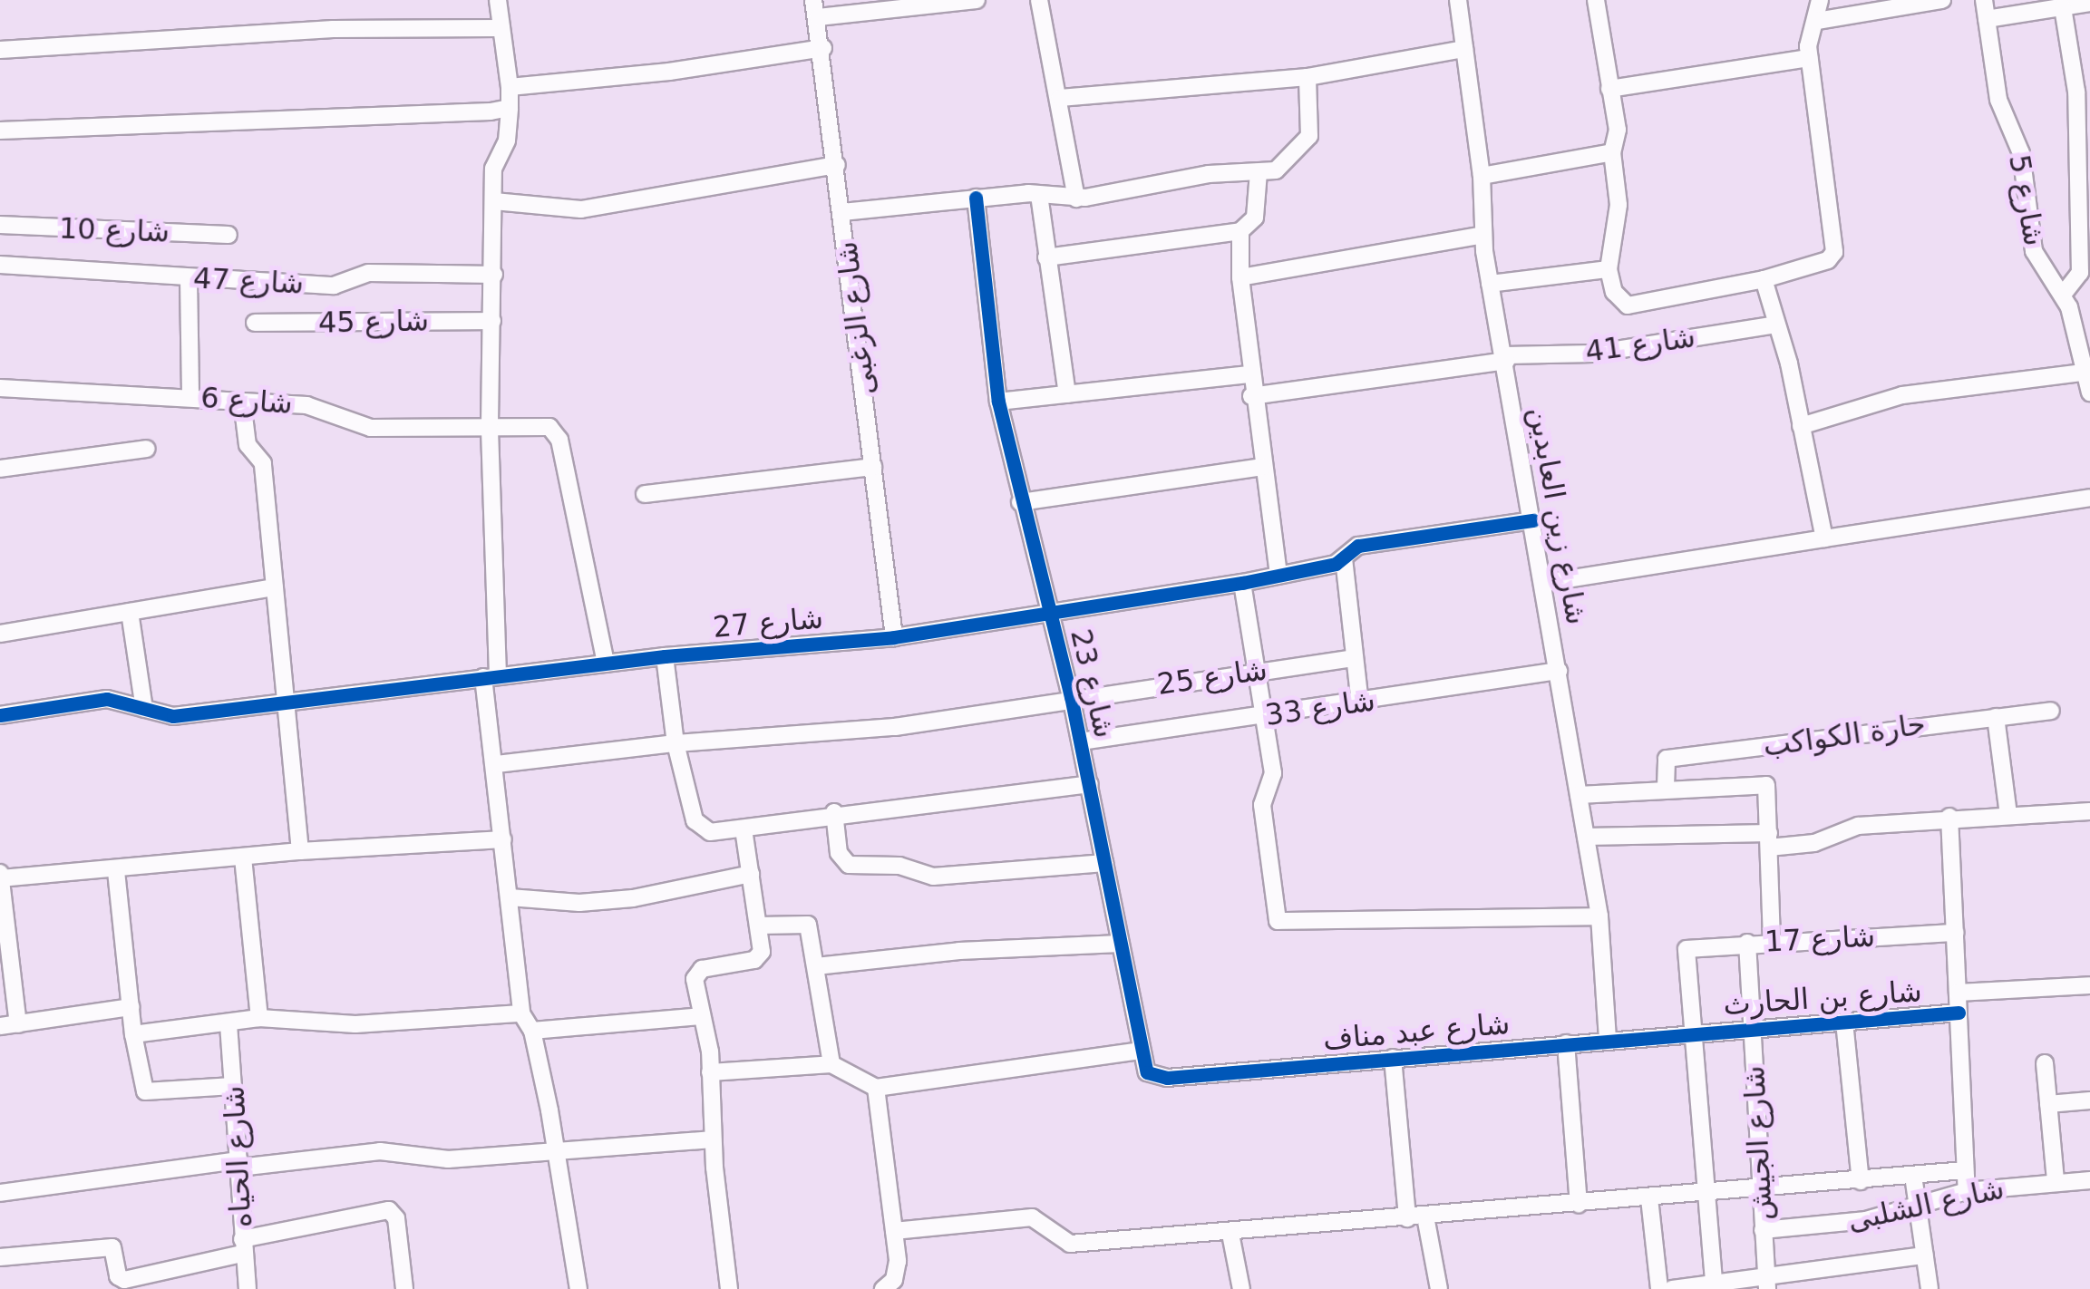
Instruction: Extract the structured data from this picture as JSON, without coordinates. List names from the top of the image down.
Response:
{
  "streets": {
    "street": [
      "شارع 5",
      "شارع 10",
      "شارع 47",
      "شارع الزغبى",
      "شارع 45",
      "شارع 41",
      "شارع 6",
      "شارع زين العابدين",
      "شارع 27",
      "شارع 25",
      "شارع 23",
      "شارع 33",
      "حارة الكواكب",
      "شارع 17",
      "شارع بن الحارث",
      "شارع عبد مناف",
      "شارع الجيش",
      "شارع الحياه",
      "شارع الشلبى"
    ]
  },
  "crossings": [
    ["شارع الزغبى", "شارع 27"],
    ["شارع 41", "شارع زين العابدين"],
    ["شارع 6", "شارع 27"],
    ["شارع زين العابدين", "شارع 27"],
    ["شارع زين العابدين", "شارع 33"],
    ["شارع زين العابدين", "شارع عبد مناف"],
    ["شارع 27", "شارع 23"],
    ["شارع 25", "شارع 23"],
    ["شارع 23", "شارع 33"],
    ["شارع 23", "شارع عبد مناف"],
    ["شارع 17", "شارع بن الحارث"],
    ["شارع 17", "شارع عبد مناف"],
    ["شارع 17", "شارع الجيش"],
    ["شارع بن الحارث", "شارع عبد مناف"],
    ["شارع بن الحارث", "شارع الجيش"],
    ["شارع الجيش", "شارع الشلبى"]
  ]
}
